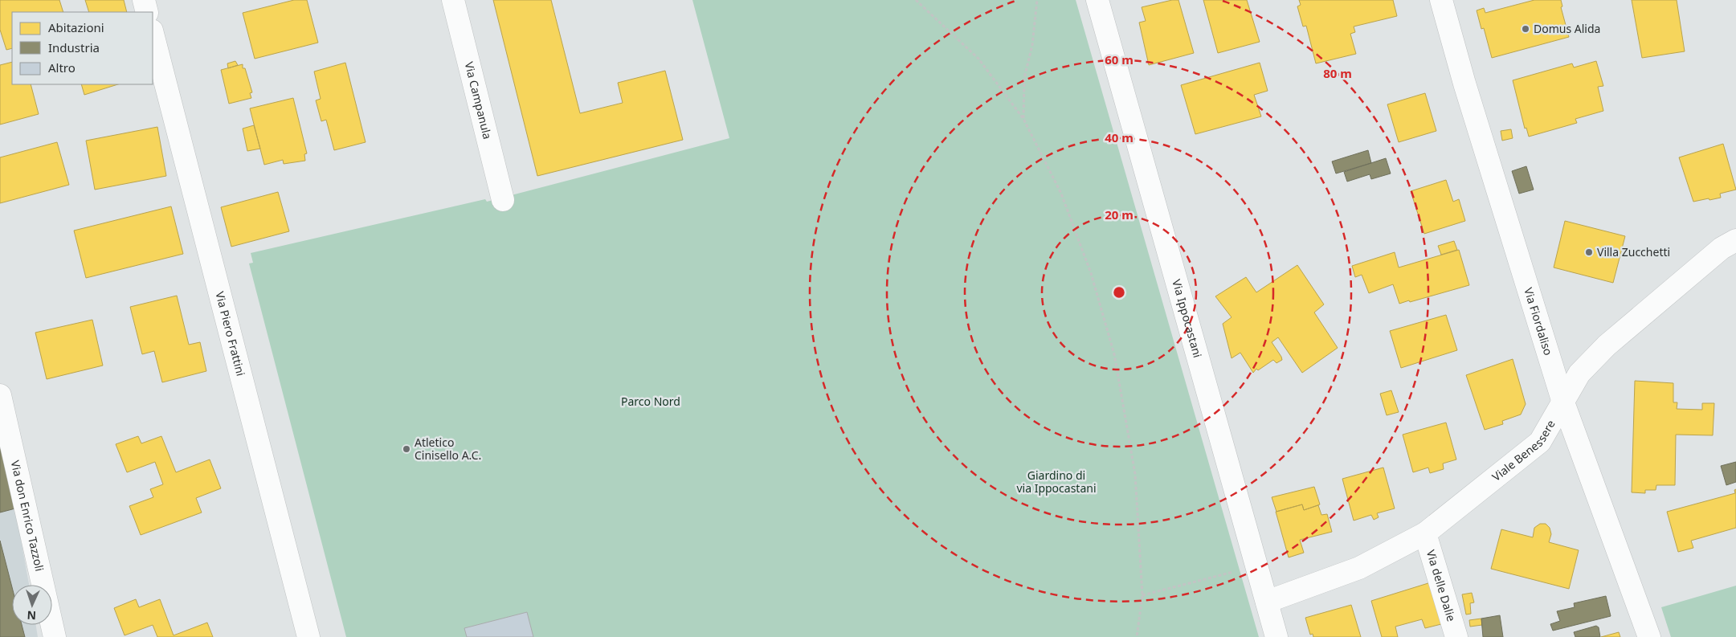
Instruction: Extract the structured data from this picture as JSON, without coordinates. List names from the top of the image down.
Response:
{
  "streets": {
    "street": [
      "Via Campanula",
      "Via Ippocastani",
      "Via Fiordaliso",
      "Via Piero Frattini",
      "Viale Benessere",
      "Via don Enrico Tazzoli",
      "Via delle Dalie"
    ]
  },
  "crossings": [
    ["Via Ippocastani", "Viale Benessere"],
    ["Via Fiordaliso", "Viale Benessere"],
    ["Viale Benessere", "Via delle Dalie"]
  ],
  "parks": ["Parco Nord", "Giardino di via Ippocastani"],
  "places": ["Domus Alida", "Villa Zucchetti", "Atletico Cinisello A.C."],
  "legend": ["Abitazioni", "Industria", "Altro"],
  "north": "bottom",
  "rings": [
    "60 m",
    "80 m",
    "40 m",
    "20 m"
  ]
}
